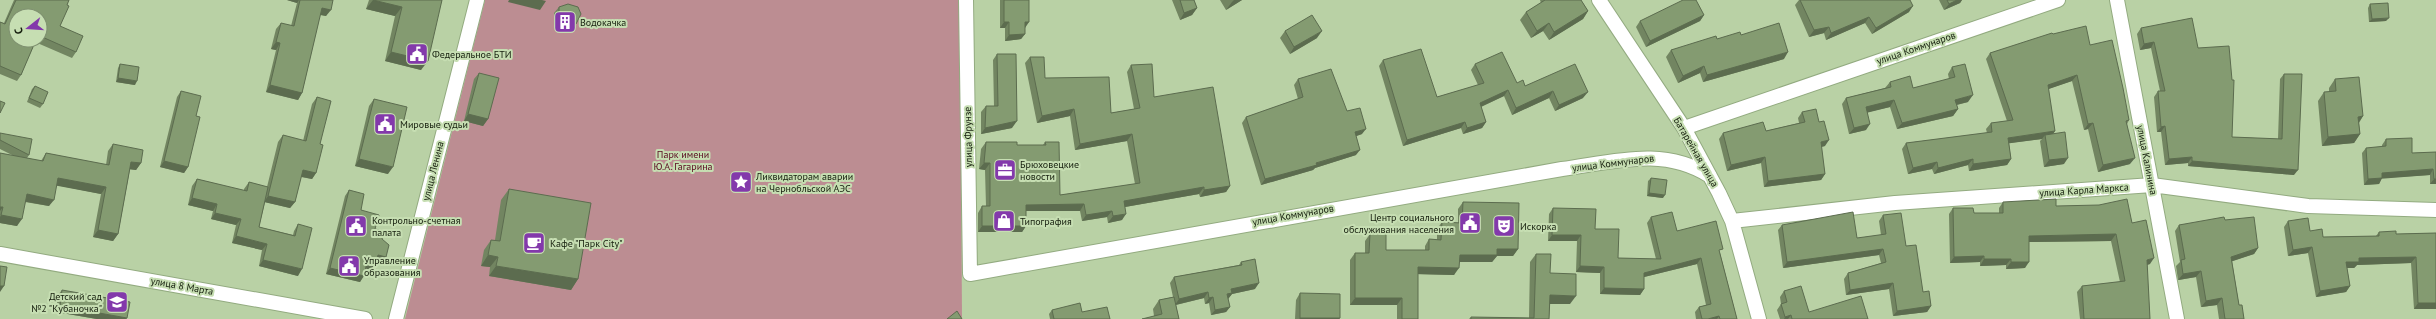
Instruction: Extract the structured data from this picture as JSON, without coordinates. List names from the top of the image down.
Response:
{
  "streets": {
    "street": [
      "улица Коммунаров",
      "улица Фрунзе",
      "Батарейная улица",
      "улица Калинина",
      "улица Ленина",
      "улица Карла Маркса",
      "улица 8 Марта"
    ]
  },
  "crossings": [
    ["улица Коммунаров", "улица Фрунзе"],
    ["улица Коммунаров", "Батарейная улица"],
    ["Батарейная улица", "улица Карла Маркса"],
    ["улица Калинина", "улица Карла Маркса"]
  ],
  "parks": ["Парк имени Ю.А. Гагарина"],
  "places": {
    "building": ["Водокачка"],
    "public building": [
      "Федеральное БТИ",
      "Мировые судьи",
      "Центр социального обслуживания населения",
      "Контрольно-счетная палата",
      "Управление образования"
    ],
    "office": ["Брюховецкие новости"],
    "place": ["Ликвидаторам аварии на Чернобльской АЭС"],
    "shop": ["Типография"],
    "theatre": ["Искорка"],
    "cafe": ["Кафе \"Парк City\""],
    "school or university": ["Детский сад №2 \"Кубаночка\""]
  },
  "north": "left"
}
